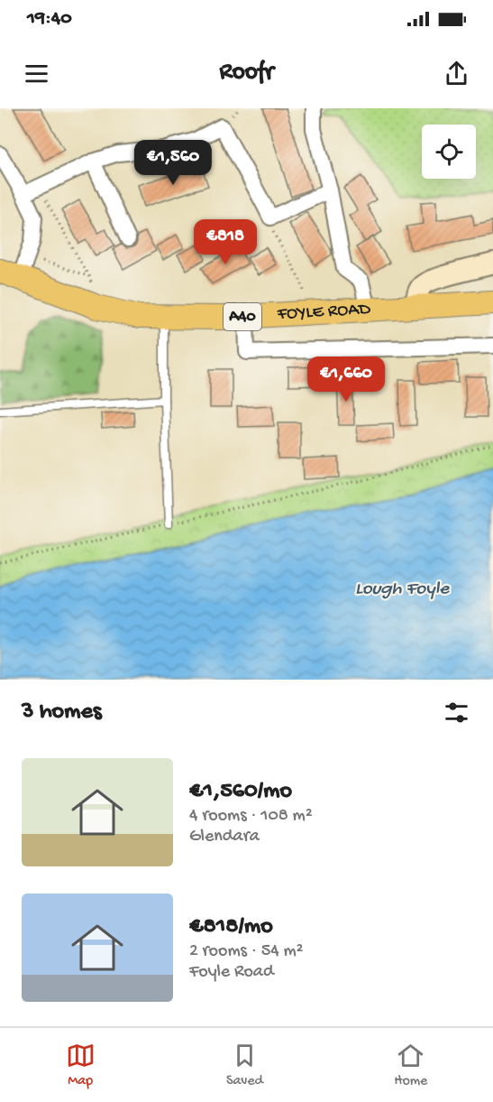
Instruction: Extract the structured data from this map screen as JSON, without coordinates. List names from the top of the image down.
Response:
{
  "streets": {
    "main road": ["FOYLE ROAD", "A40"]
  },
  "water": ["Lough Foyle"],
  "page": {
    "status": "19:40",
    "header": "Roofr",
    "price": ["€1,560", "€818", "€1,660"],
    "heading": "3 homes",
    "list": [
      {
        "name": "€1,560/mo",
        "note": "4 rooms · 108 m² · Glendara"
      },
      {
        "name": "€818/mo",
        "note": "2 rooms · 54 m² · Foyle Road"
      }
    ],
    "tabs": ["Map", "Saved", "Home"]
  }
}
